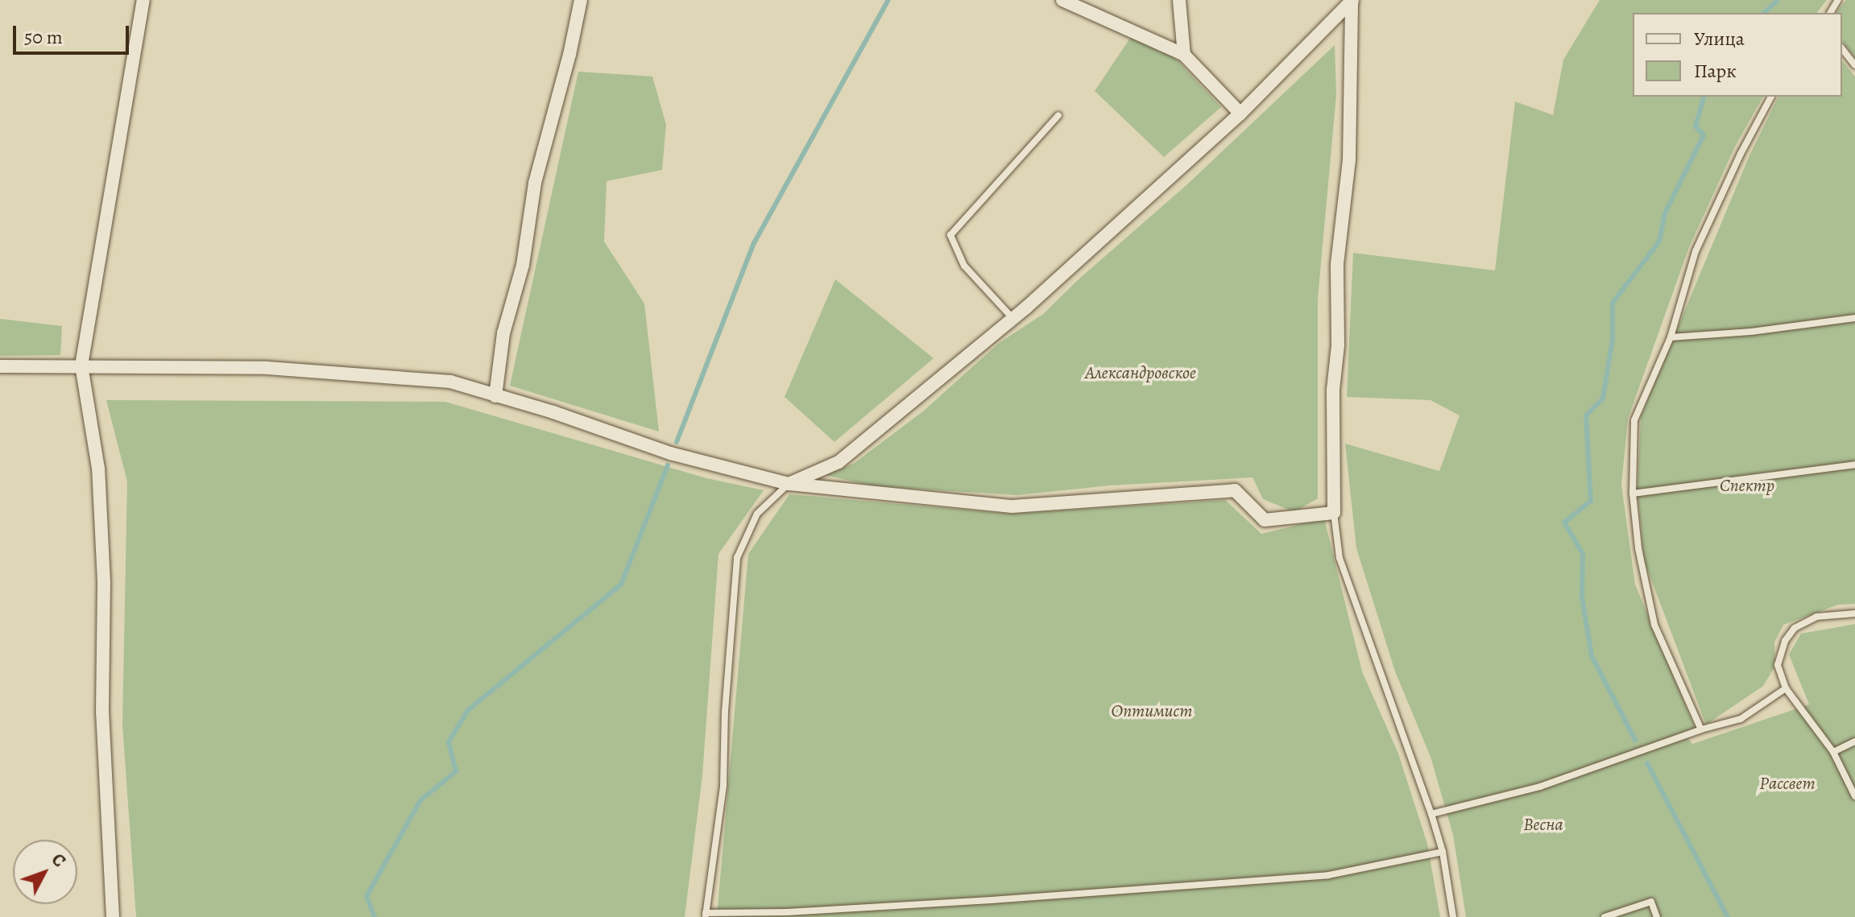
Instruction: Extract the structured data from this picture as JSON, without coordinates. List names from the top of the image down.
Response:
{
  "parks": [
    "Александровское",
    "Спектр",
    "Оптимист",
    "Рассвет",
    "Весна"
  ],
  "legend": ["Улица", "Парк"],
  "scale_bar": "50 m",
  "north": "top right"
}
